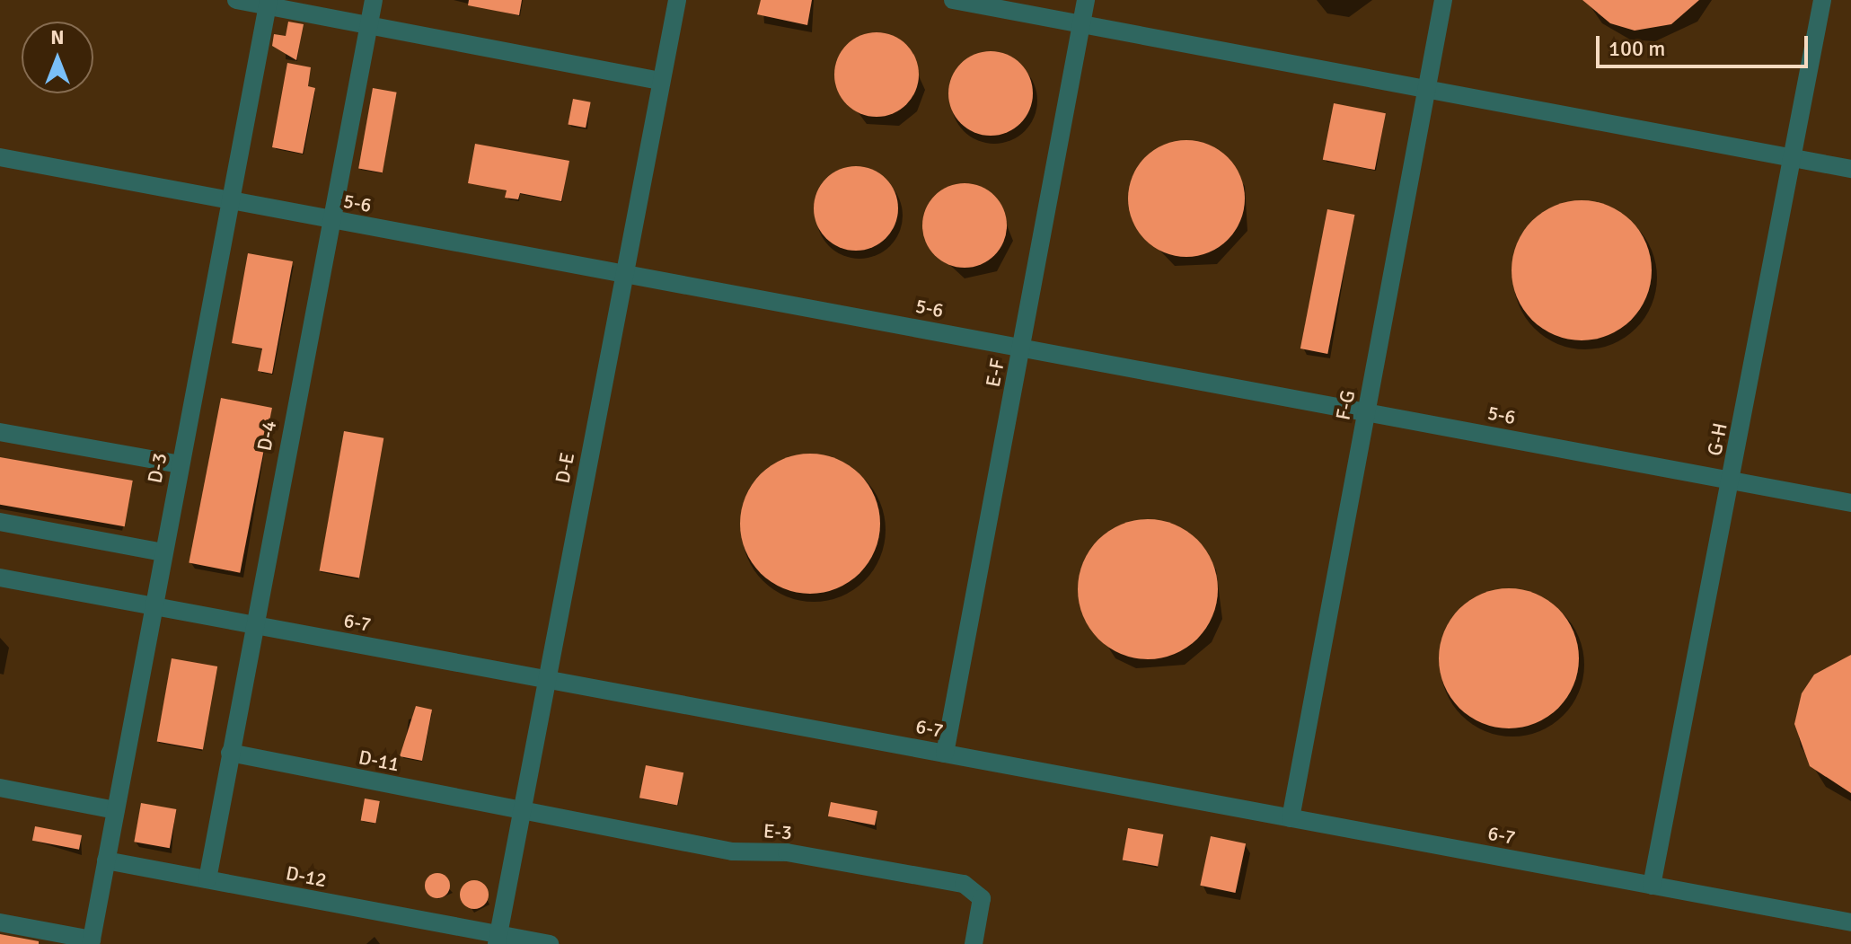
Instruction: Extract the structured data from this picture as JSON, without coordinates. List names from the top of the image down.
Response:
{
  "streets": {
    "lane": [
      "5-6",
      "E-F",
      "F-G",
      "D-4",
      "G-H",
      "D-3",
      "D-E",
      "6-7",
      "D-11",
      "E-3",
      "D-12"
    ]
  },
  "crossings": [
    ["5-6", "E-F"],
    ["5-6", "F-G"],
    ["5-6", "D-4"],
    ["5-6", "G-H"],
    ["5-6", "D-3"],
    ["5-6", "D-E"],
    ["E-F", "6-7"],
    ["F-G", "6-7"],
    ["D-4", "6-7"],
    ["D-4", "D-11"],
    ["D-4", "D-12"],
    ["G-H", "6-7"],
    ["D-3", "6-7"],
    ["D-3", "D-12"],
    ["D-E", "6-7"],
    ["D-E", "D-11"],
    ["D-E", "E-3"],
    ["D-E", "D-12"],
    ["D-11", "E-3"]
  ],
  "scale_bar": "100 m",
  "north": "top"
}
